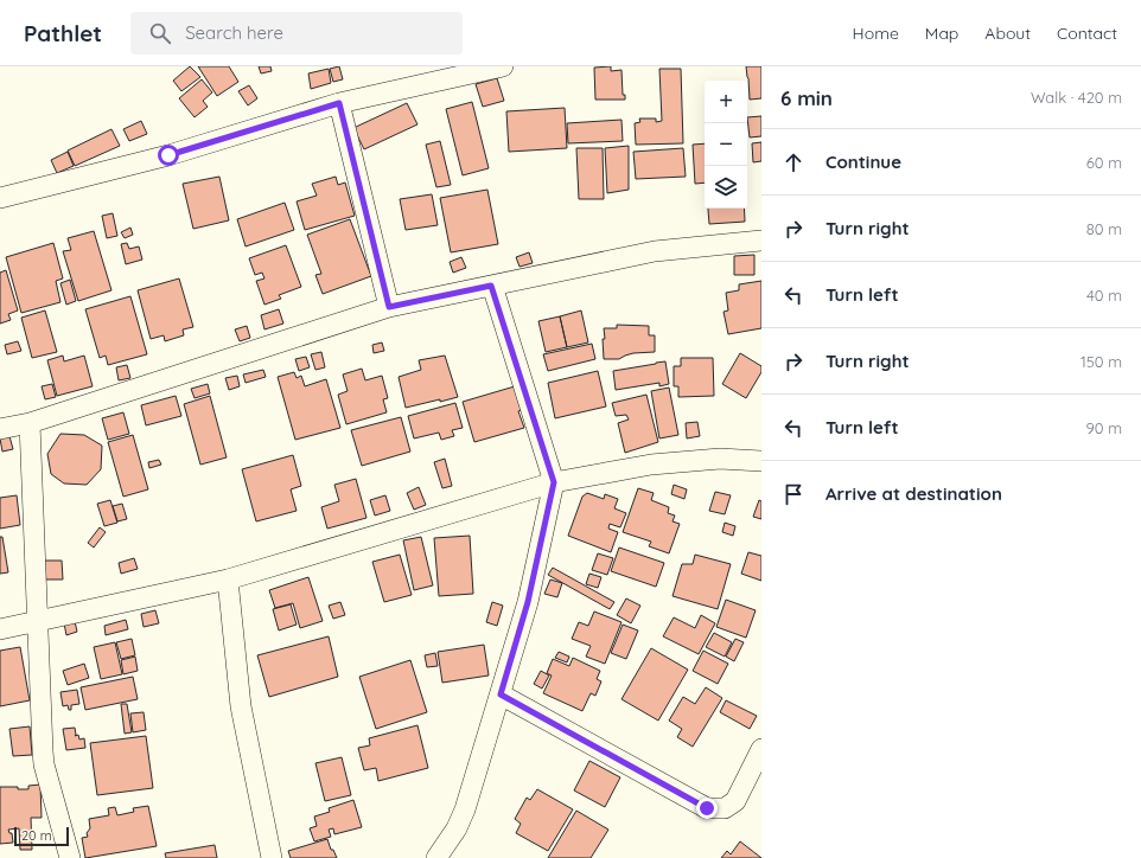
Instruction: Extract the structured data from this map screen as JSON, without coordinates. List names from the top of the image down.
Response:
{
  "scale_bar": "20 m",
  "page": {
    "header": "Pathlet",
    "search": "Search here",
    "nav": [
      "Home",
      "Map",
      "About",
      "Contact"
    ],
    "heading": ["6 min", "Walk · 420 m"],
    "map_buttons": ["+", "−"],
    "list": [
      ["Continue", "60 m"],
      ["Turn right", "80 m"],
      ["Turn left", "40 m"],
      ["Turn right", "150 m"],
      ["Turn left", "90 m"],
      "Arrive at destination"
    ],
    "scale": "20 m"
  }
}
